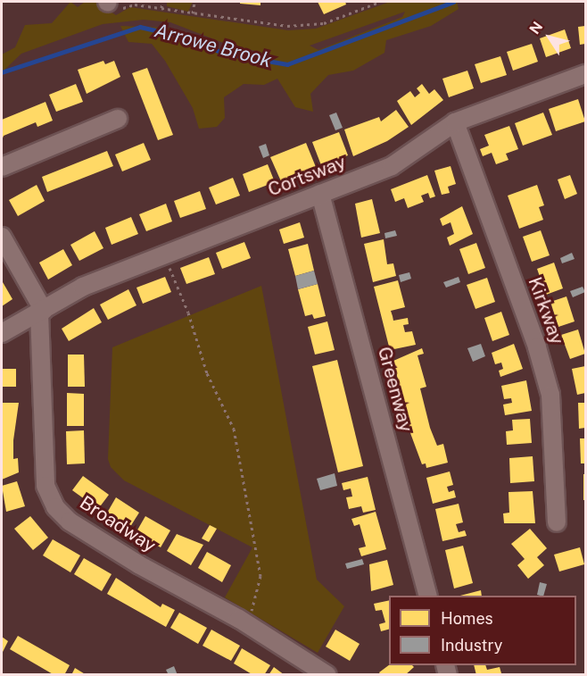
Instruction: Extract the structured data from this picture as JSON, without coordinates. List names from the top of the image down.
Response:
{
  "streets": {
    "street": [
      "Cortsway",
      "Kirkway",
      "Greenway",
      "Broadway"
    ]
  },
  "crossings": [
    ["Cortsway", "Kirkway"],
    ["Cortsway", "Greenway"],
    ["Cortsway", "Broadway"]
  ],
  "water": ["Arrowe Brook"],
  "legend": ["Homes", "Industry"],
  "north": "top left"
}
